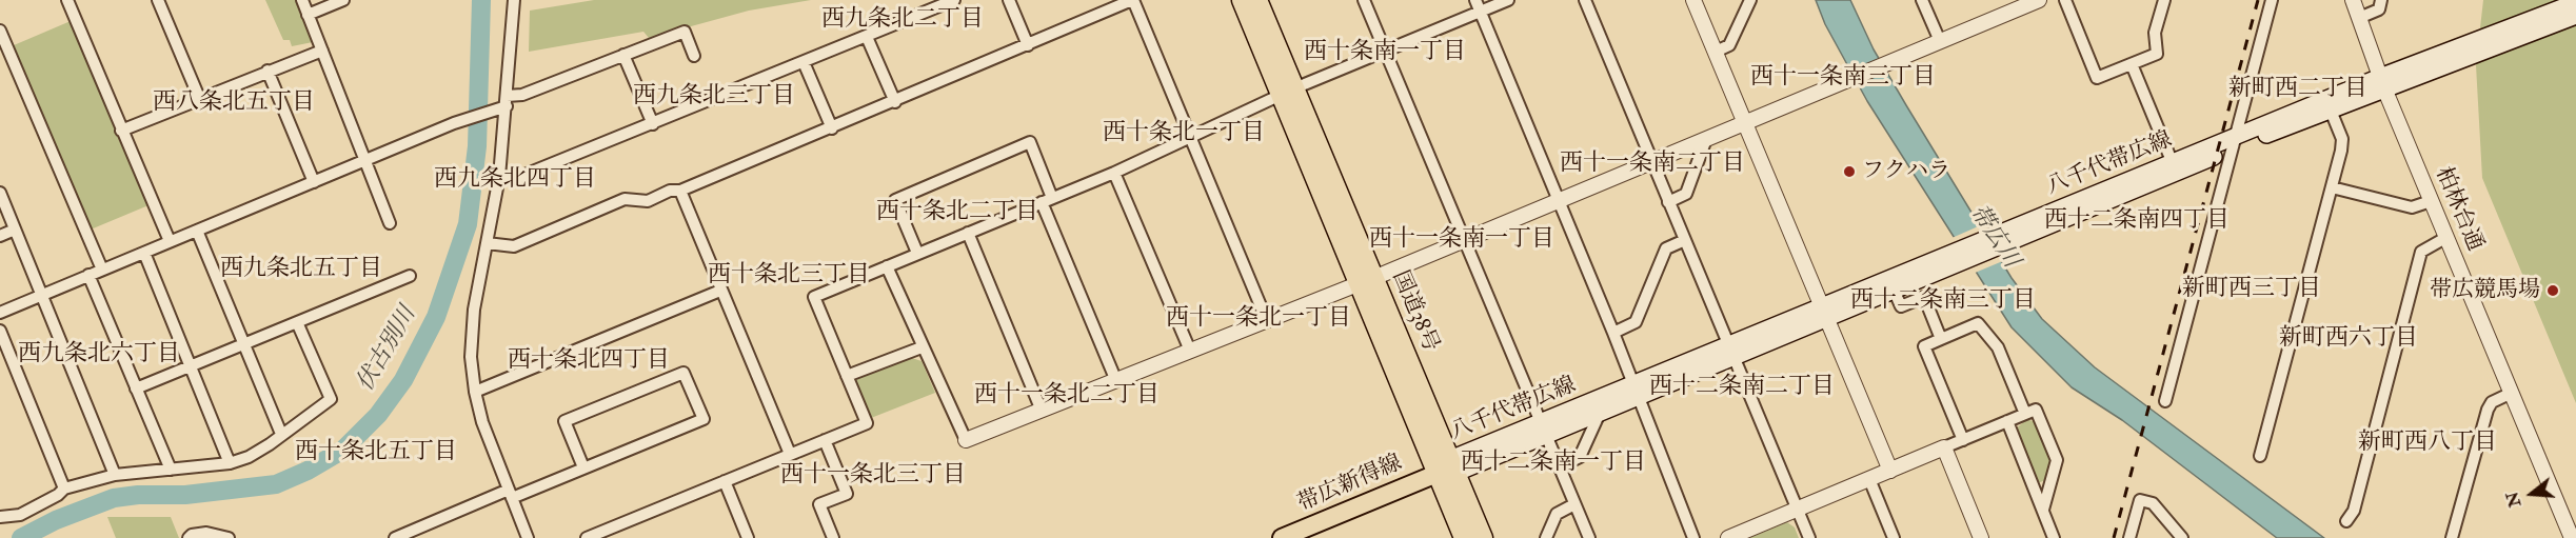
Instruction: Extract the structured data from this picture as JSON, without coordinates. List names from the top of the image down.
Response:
{
  "streets": {
    "highway": ["国道38号"],
    "main road": ["八千代帯広線", "帯広新得線"],
    "street": ["柏林台通"]
  },
  "crossings": [
    ["八千代帯広線", "柏林台通"],
    ["八千代帯広線", "国道38号"],
    ["八千代帯広線", "帯広新得線"],
    ["国道38号", "帯広新得線"]
  ],
  "districts": [
    "西九条北二丁目",
    "西十条南一丁目",
    "西十一条南三丁目",
    "新町西二丁目",
    "西九条北三丁目",
    "西八条北五丁目",
    "西十条北一丁目",
    "西十一条南二丁目",
    "西九条北四丁目",
    "西十条北二丁目",
    "西十二条南四丁目",
    "西十一条南一丁目",
    "西九条北五丁目",
    "西十条北三丁目",
    "新町西三丁目",
    "西十二条南三丁目",
    "西十一条北一丁目",
    "新町西六丁目",
    "西九条北六丁目",
    "西十条北四丁目",
    "西十二条南二丁目",
    "西十一条北二丁目",
    "新町西八丁目",
    "西十条北五丁目",
    "西十二条南一丁目",
    "西十一条北三丁目"
  ],
  "water": ["帯広川", "伏古別川"],
  "places": ["フクハラ", "帯広競馬場"],
  "north": "left"
}
